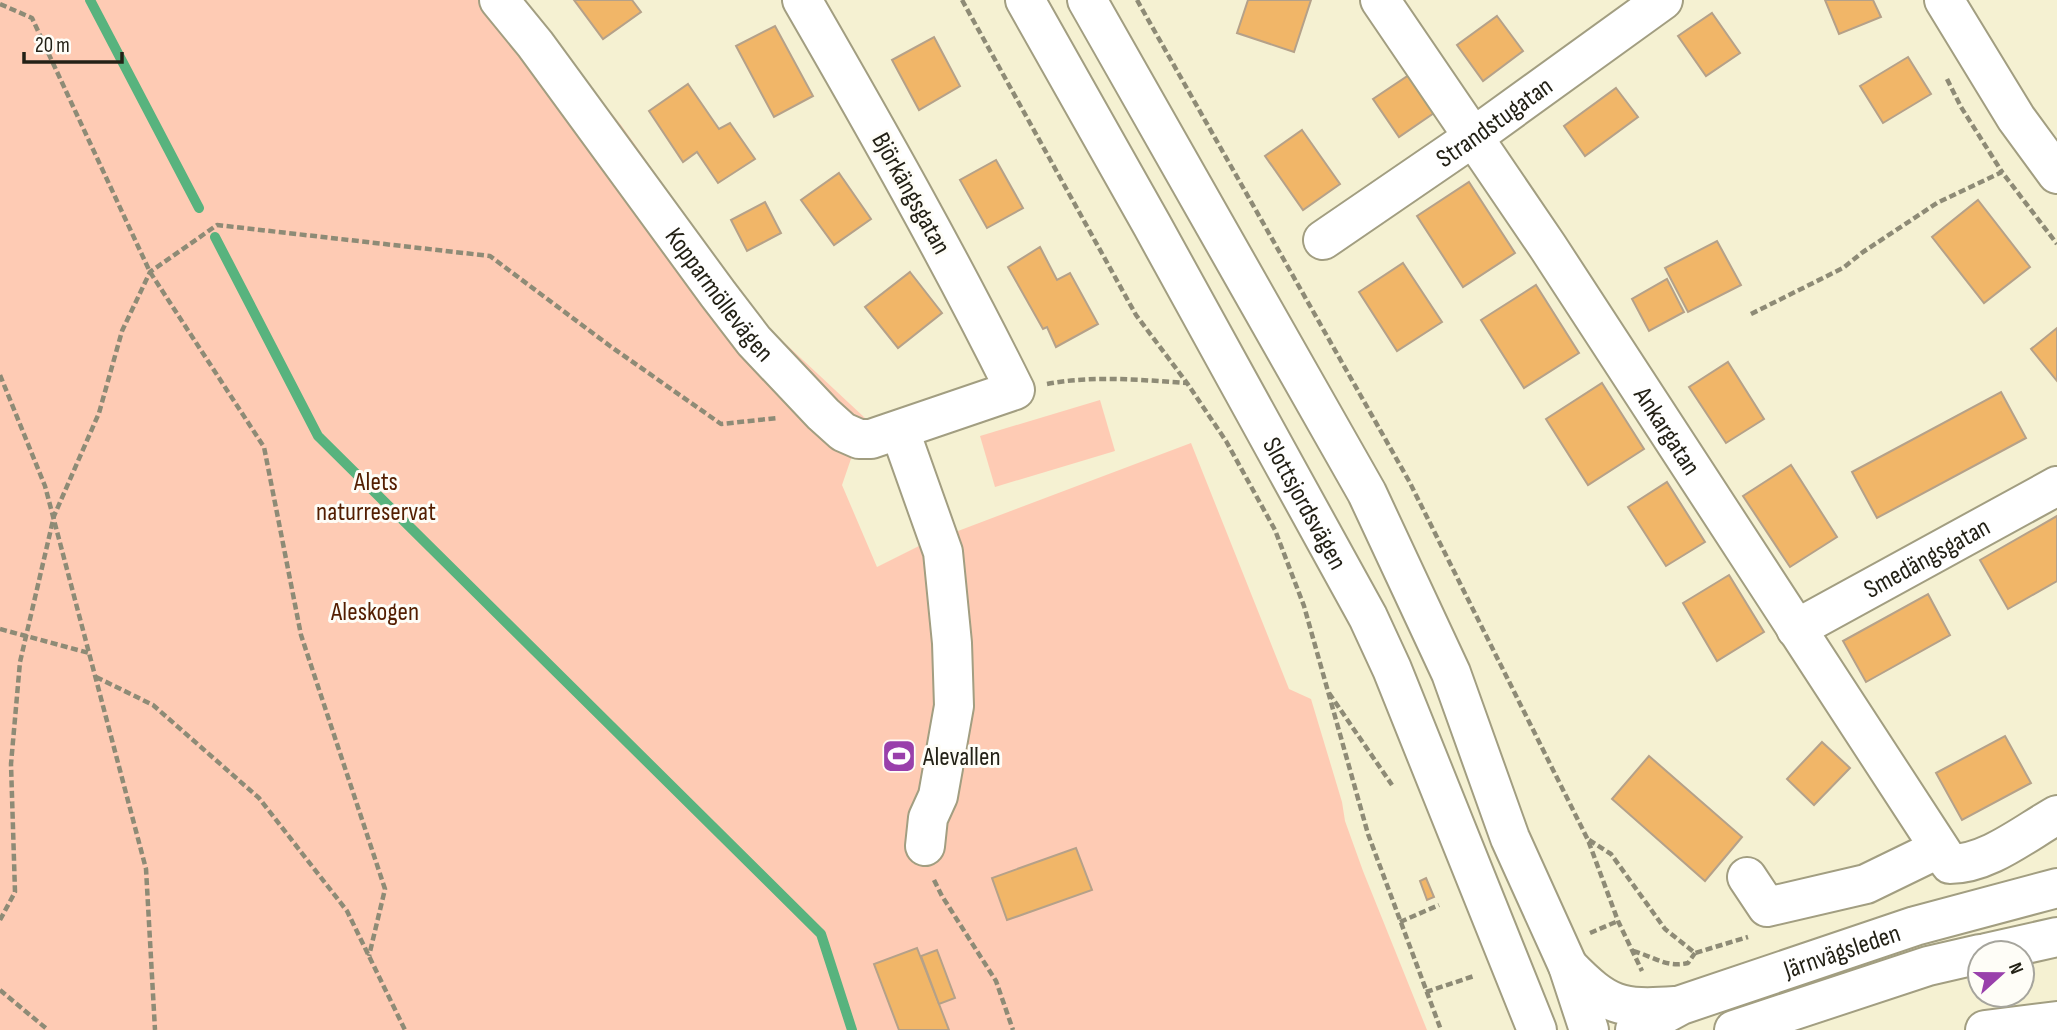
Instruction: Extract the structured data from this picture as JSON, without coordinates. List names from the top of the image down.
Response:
{
  "streets": {
    "street": [
      "Strandstugatan",
      "Björkängsgatan",
      "Kopparmöllevägen",
      "Ankargatan",
      "Slottsjordsvägen",
      "Smedängsgatan",
      "Järnvägsleden"
    ]
  },
  "crossings": [
    ["Strandstugatan", "Ankargatan"],
    ["Björkängsgatan", "Kopparmöllevägen"],
    ["Ankargatan", "Smedängsgatan"]
  ],
  "parks": ["Alets naturreservat", "Aleskogen"],
  "places": {
    "sports": ["Alevallen"]
  },
  "scale_bar": "20 m",
  "north": "right"
}
